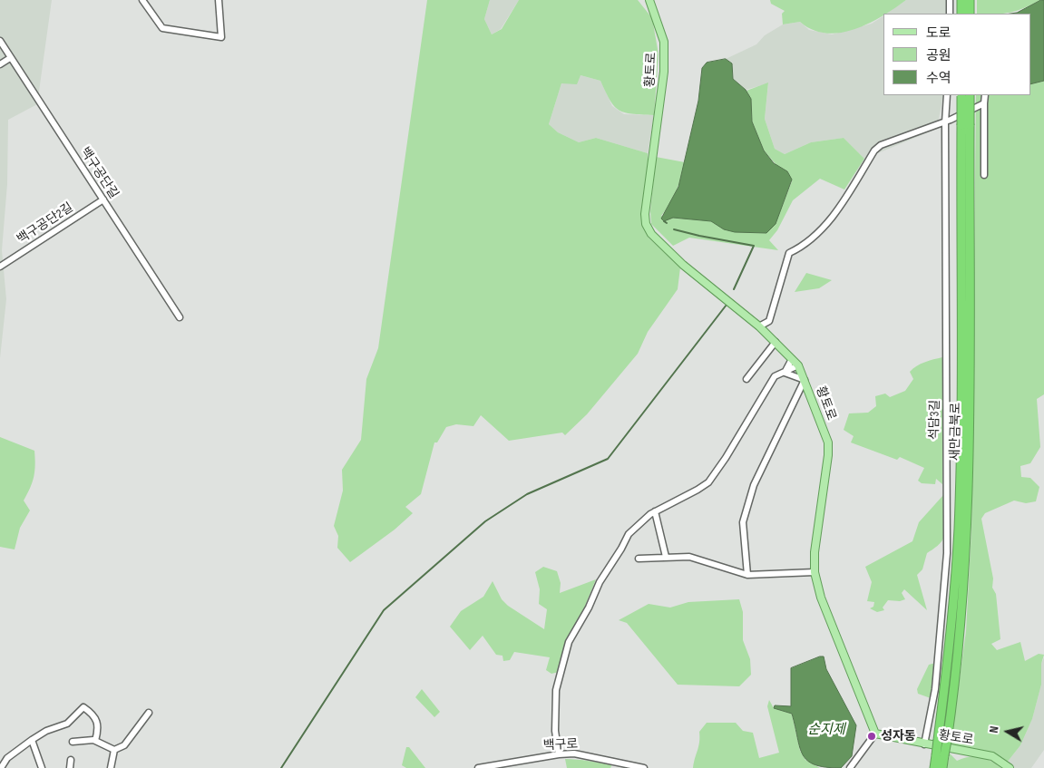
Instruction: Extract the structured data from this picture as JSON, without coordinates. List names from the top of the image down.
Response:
{
  "streets": {
    "highway": ["새만금북로"],
    "main road": ["황토로"],
    "street": [
      "백구공단길",
      "백구공단2길",
      "석담3길",
      "백구로"
    ]
  },
  "crossings": [
    ["황토로", "석담3길"],
    ["백구공단길", "백구공단2길"]
  ],
  "water": ["순지제"],
  "places": ["성자동"],
  "legend": ["도로", "공원", "수역"],
  "north": "left"
}
